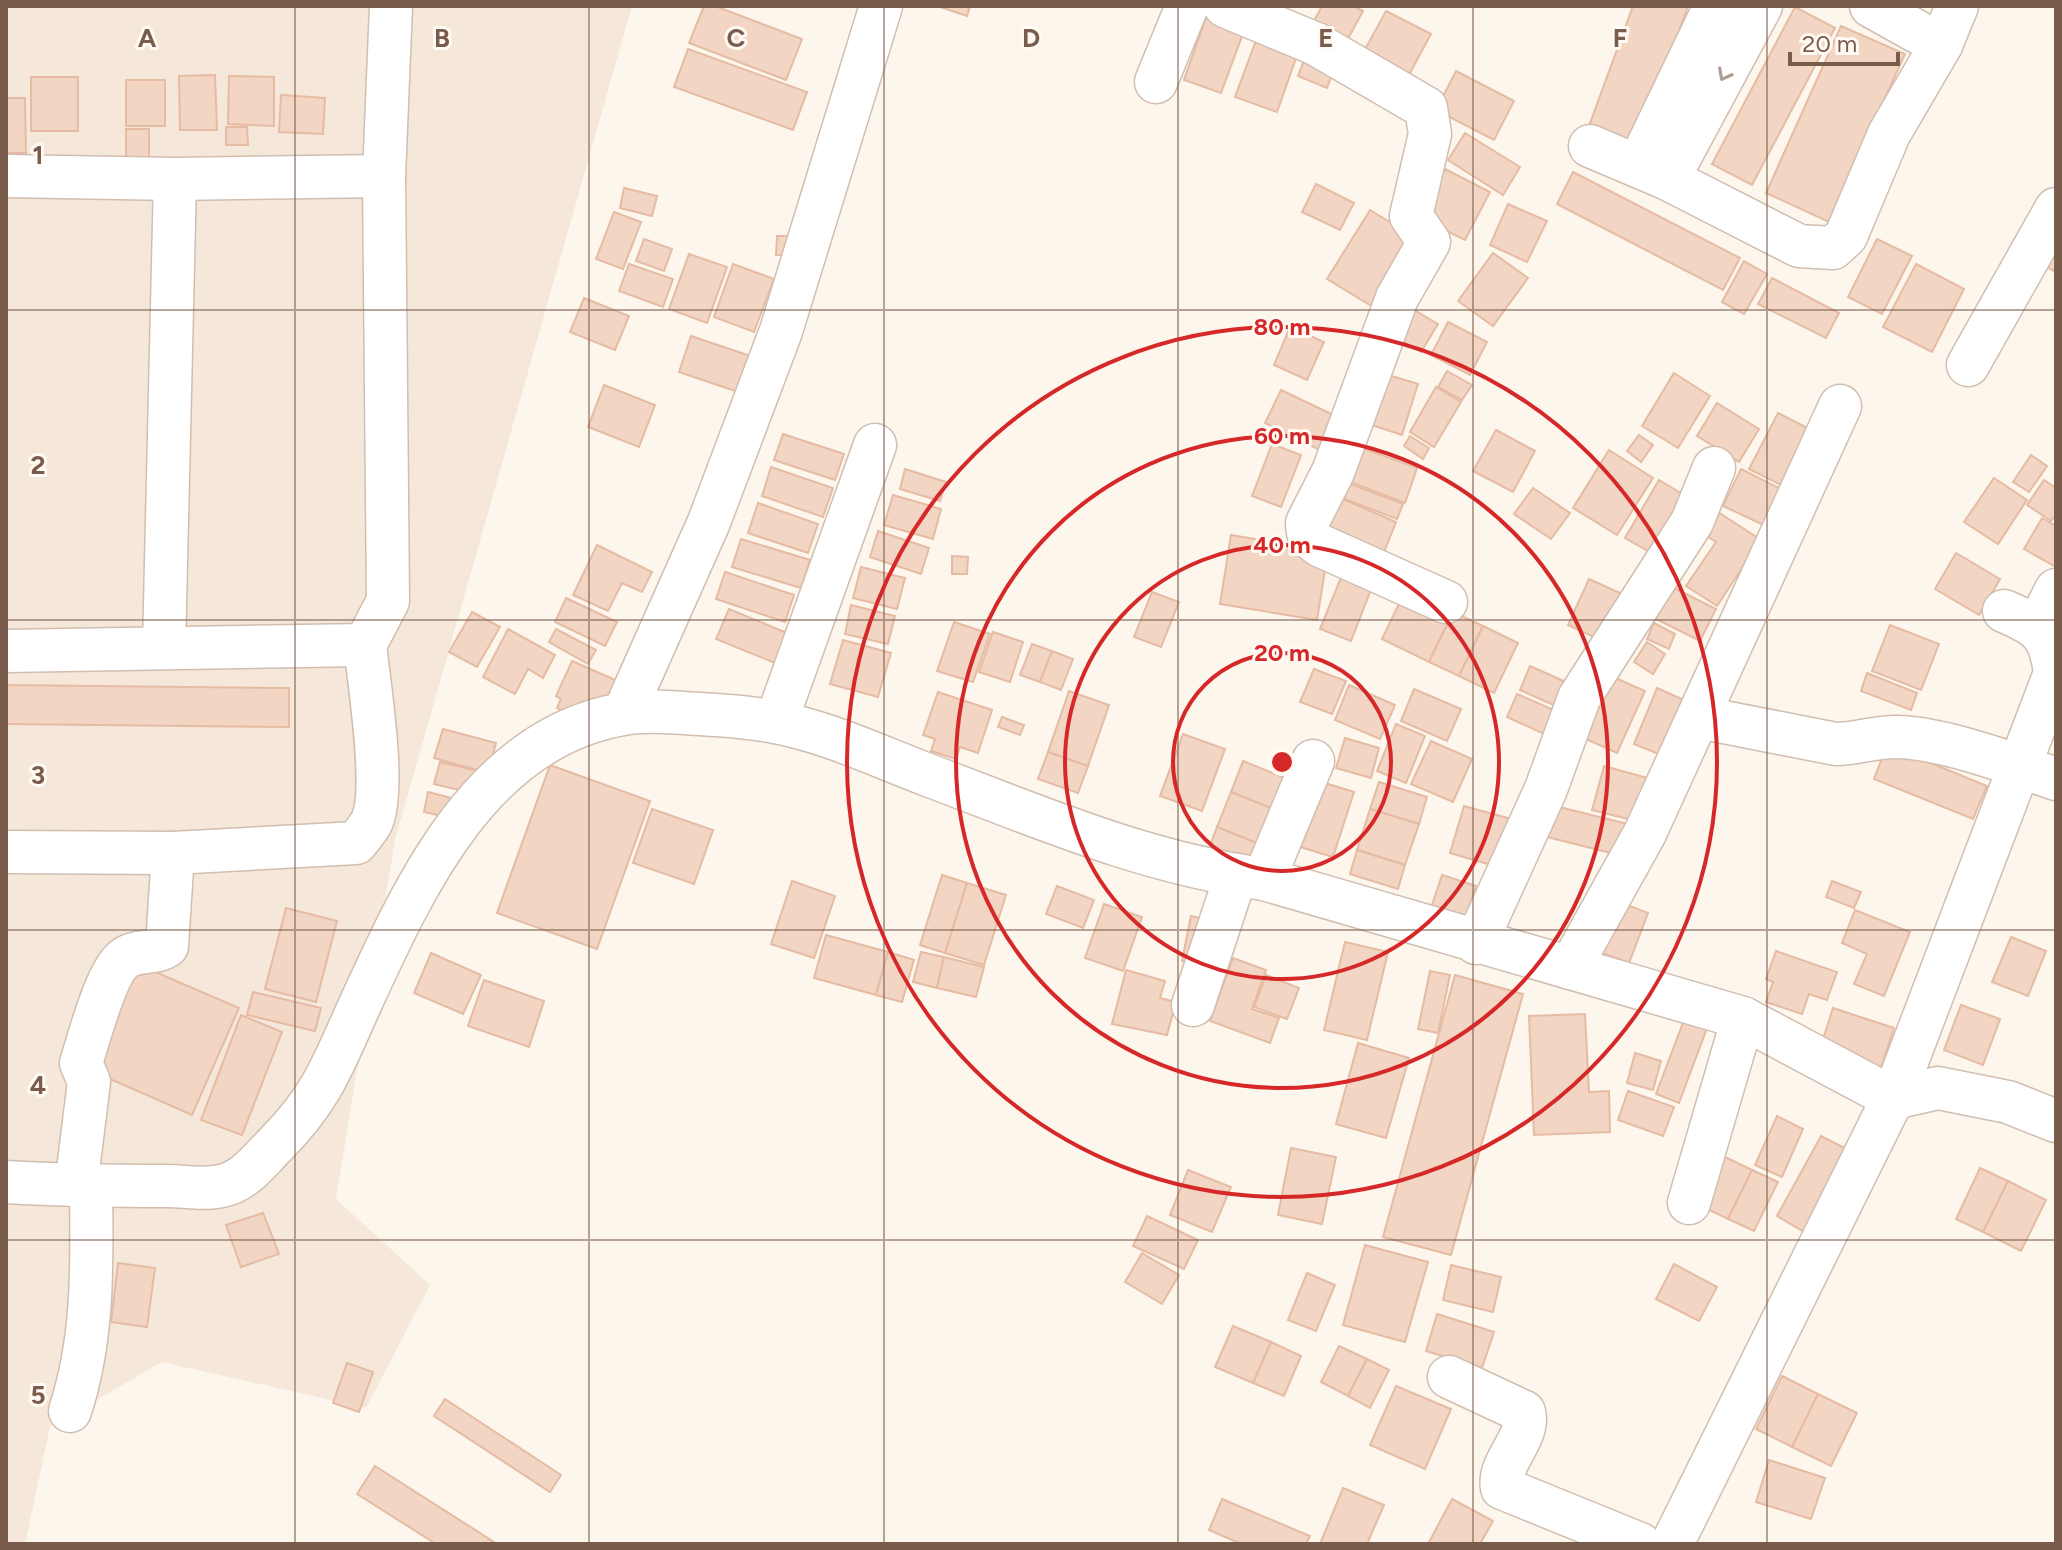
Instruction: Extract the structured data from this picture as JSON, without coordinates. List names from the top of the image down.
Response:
{
  "scale_bar": "20 m",
  "grid": {
    "columns": [
      "A",
      "B",
      "C",
      "D",
      "E",
      "F"
    ],
    "rows": [
      "1",
      "2",
      "3",
      "4",
      "5"
    ]
  },
  "rings": [
    "80 m",
    "60 m",
    "40 m",
    "20 m"
  ]
}
